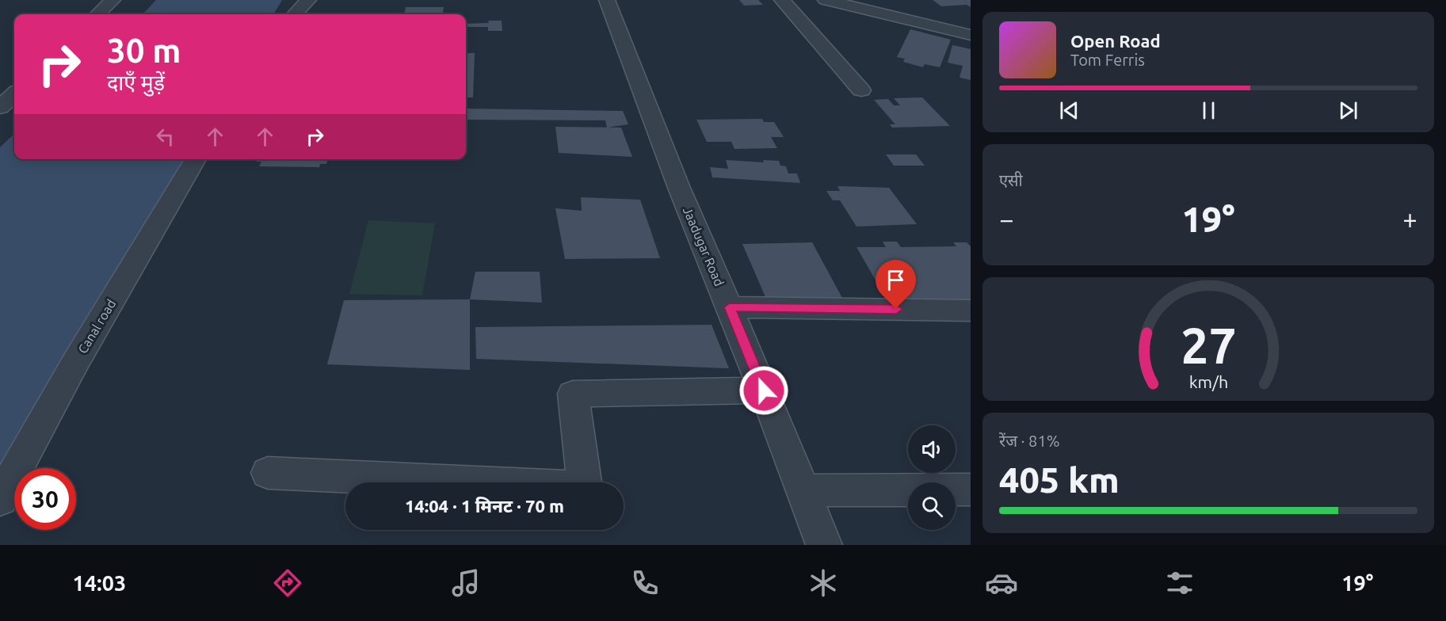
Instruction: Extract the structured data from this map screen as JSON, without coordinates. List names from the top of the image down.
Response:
{
  "streets": {
    "street": ["Jaadugar Road", "Canal road"]
  },
  "page": {
    "turn": ["30 m", "दाएँ मुड़ें"],
    "song": ["Open Road", "Tom Ferris"],
    "tile": [
      "एसी",
      ["रेंज · 81%", "405 km"]
    ],
    "heat": ["−", "19°", "+"],
    "limit": "30",
    "trip": "14:04 · 1 मिनट · 70 m",
    "tabs": ["14:03", "19°"],
    "gauge": ["27", "km/h"]
  }
}
